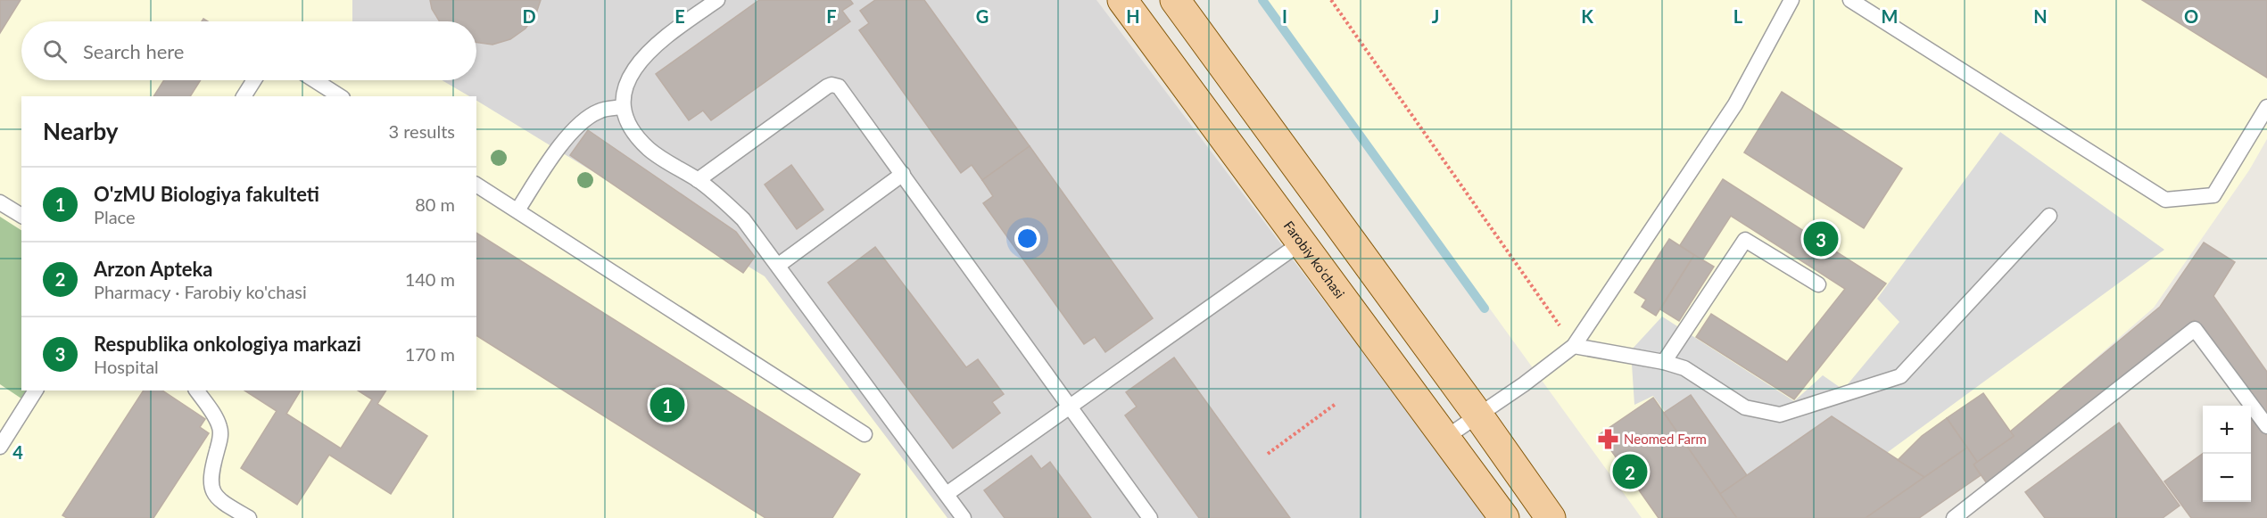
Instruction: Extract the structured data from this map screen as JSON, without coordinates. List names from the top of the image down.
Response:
{
  "streets": {
    "main road": ["Farobiy ko'chasi"]
  },
  "places": {
    "pharmacy": ["Neomed Farm"]
  },
  "page": {
    "search": "Search here",
    "heading": ["Nearby", "3 results"],
    "list": [
      {
        "mark": "1",
        "name": "O'zMU Biologiya fakulteti",
        "note": "Place",
        "value": "80 m"
      },
      {
        "mark": "2",
        "name": "Arzon Apteka",
        "note": "Pharmacy · Farobiy ko'chasi",
        "value": "140 m"
      },
      {
        "mark": "3",
        "name": "Respublika onkologiya markazi",
        "note": "Hospital",
        "value": "170 m"
      }
    ],
    "pins": ["3", "1", "2"],
    "map_buttons": ["+", "−"]
  },
  "grid": {
    "columns": [
      "D",
      "E",
      "F",
      "G",
      "H",
      "I",
      "J",
      "K",
      "L",
      "M",
      "N",
      "O"
    ],
    "rows": ["4"]
  }
}
